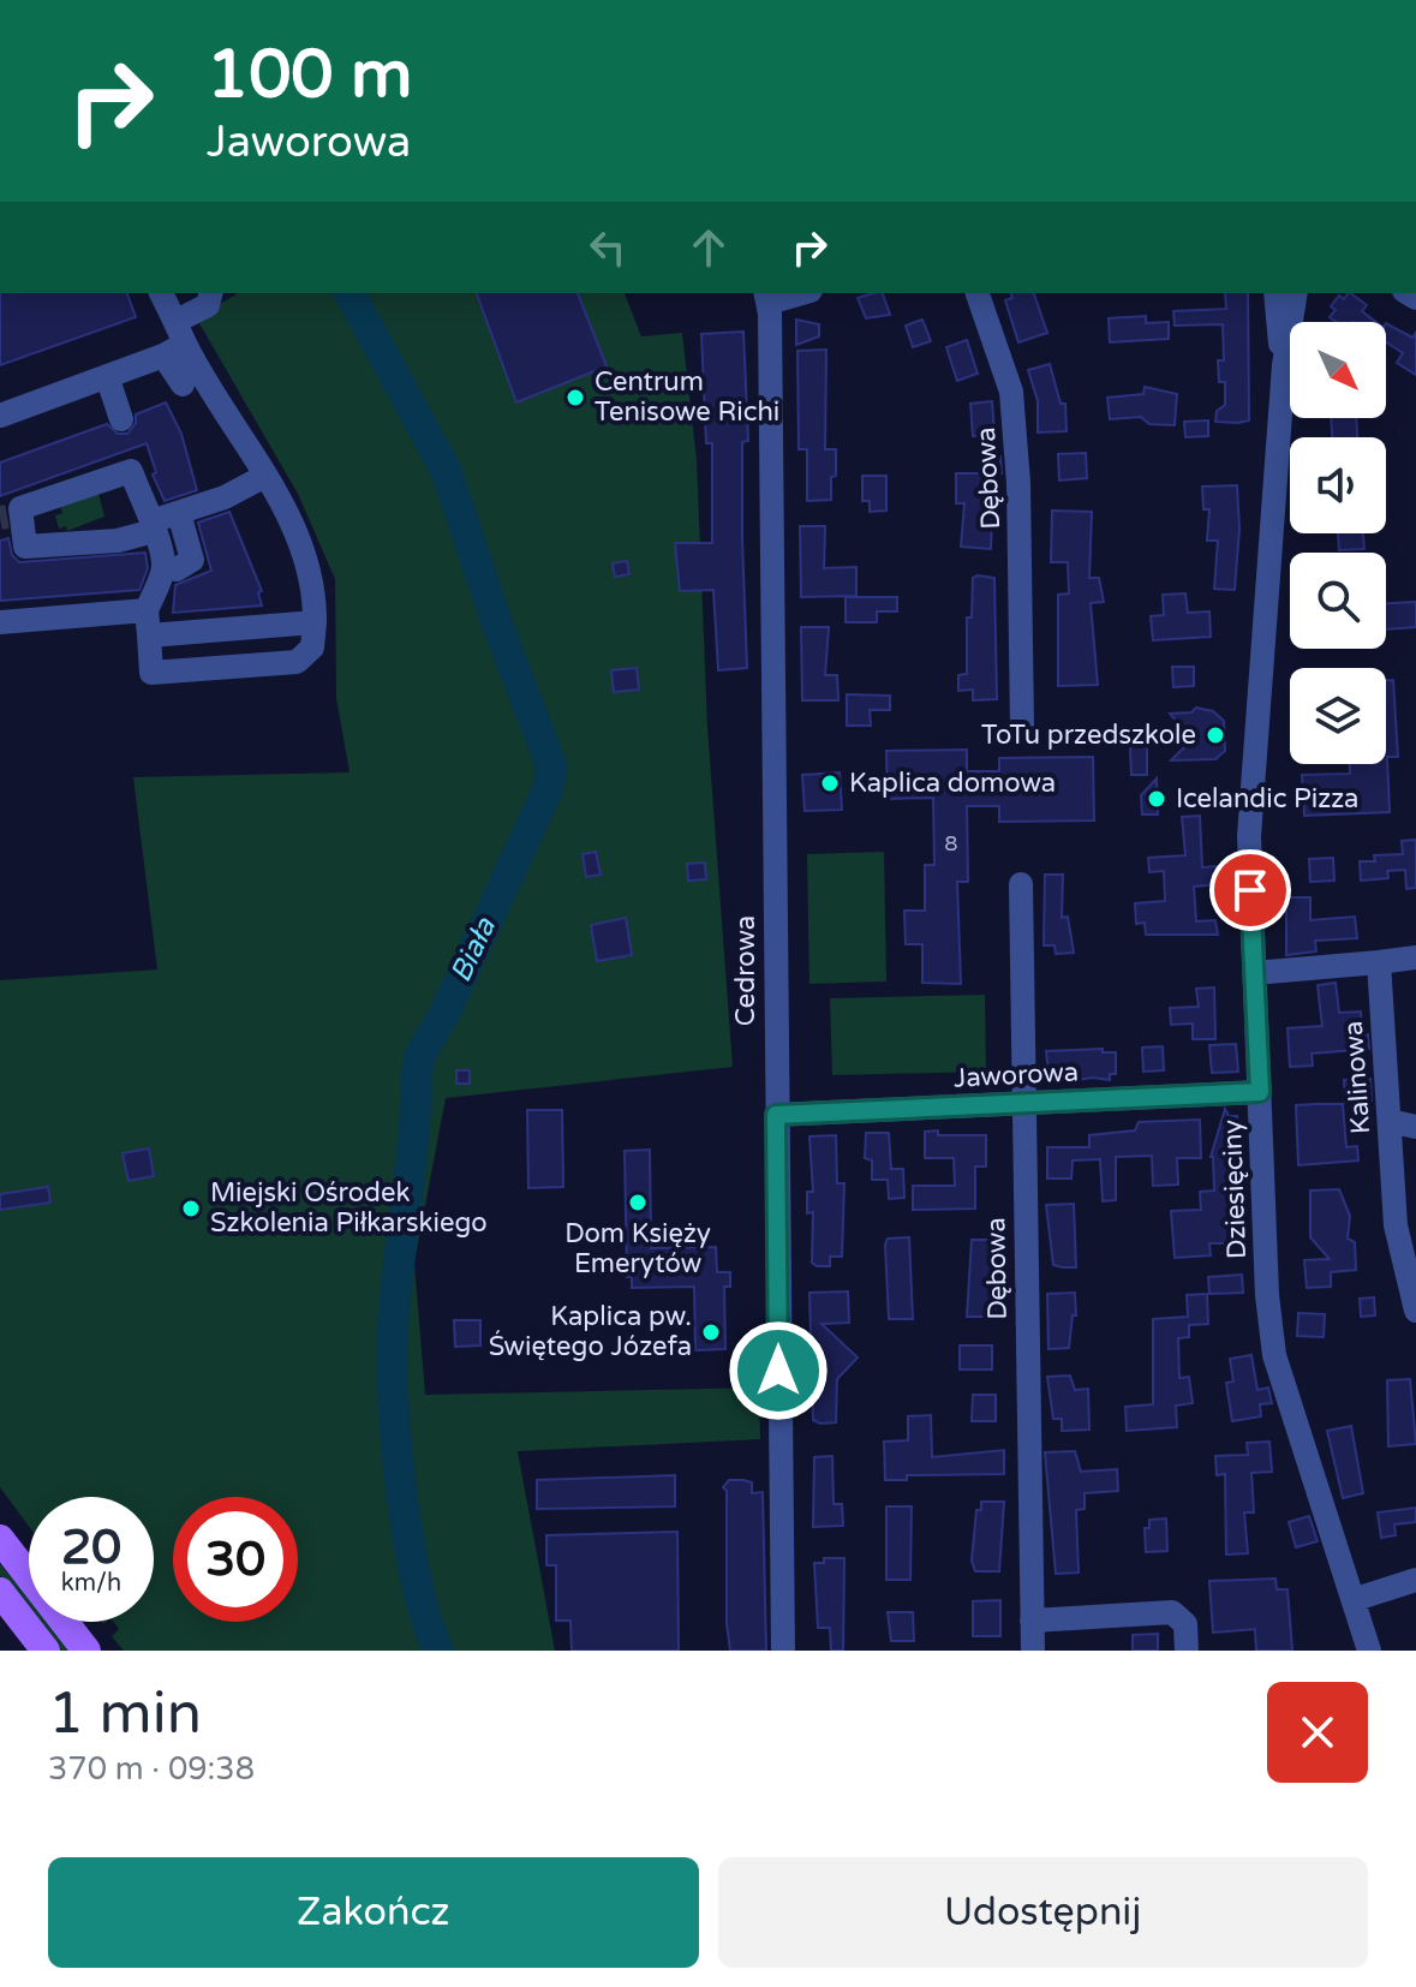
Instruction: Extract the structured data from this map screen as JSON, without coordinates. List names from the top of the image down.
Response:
{
  "streets": {
    "street": [
      "Dębowa",
      "Cedrowa",
      "Jaworowa",
      "Kalinowa",
      "Dziesięciny"
    ]
  },
  "crossings": [
    ["Dębowa", "Jaworowa"],
    ["Cedrowa", "Jaworowa"],
    ["Jaworowa", "Dziesięciny"]
  ],
  "water": ["Biała"],
  "places": [
    "Centrum Tenisowe Richi",
    "ToTu przedszkole",
    "Kaplica domowa",
    "Icelandic Pizza",
    "Dom Księży Emerytów",
    "Miejski Ośrodek Szkolenia Piłkarskiego",
    "Kaplica pw. Świętego Józefa"
  ],
  "house_numbers": ["8"],
  "north": "bottom right",
  "page": {
    "turn": ["100 m", "Jaworowa"],
    "speed": "20 km/h",
    "limit": "30",
    "heading": ["1 min", "370 m · 09:38"],
    "buttons": ["Zakończ", "Udostępnij"]
  }
}
